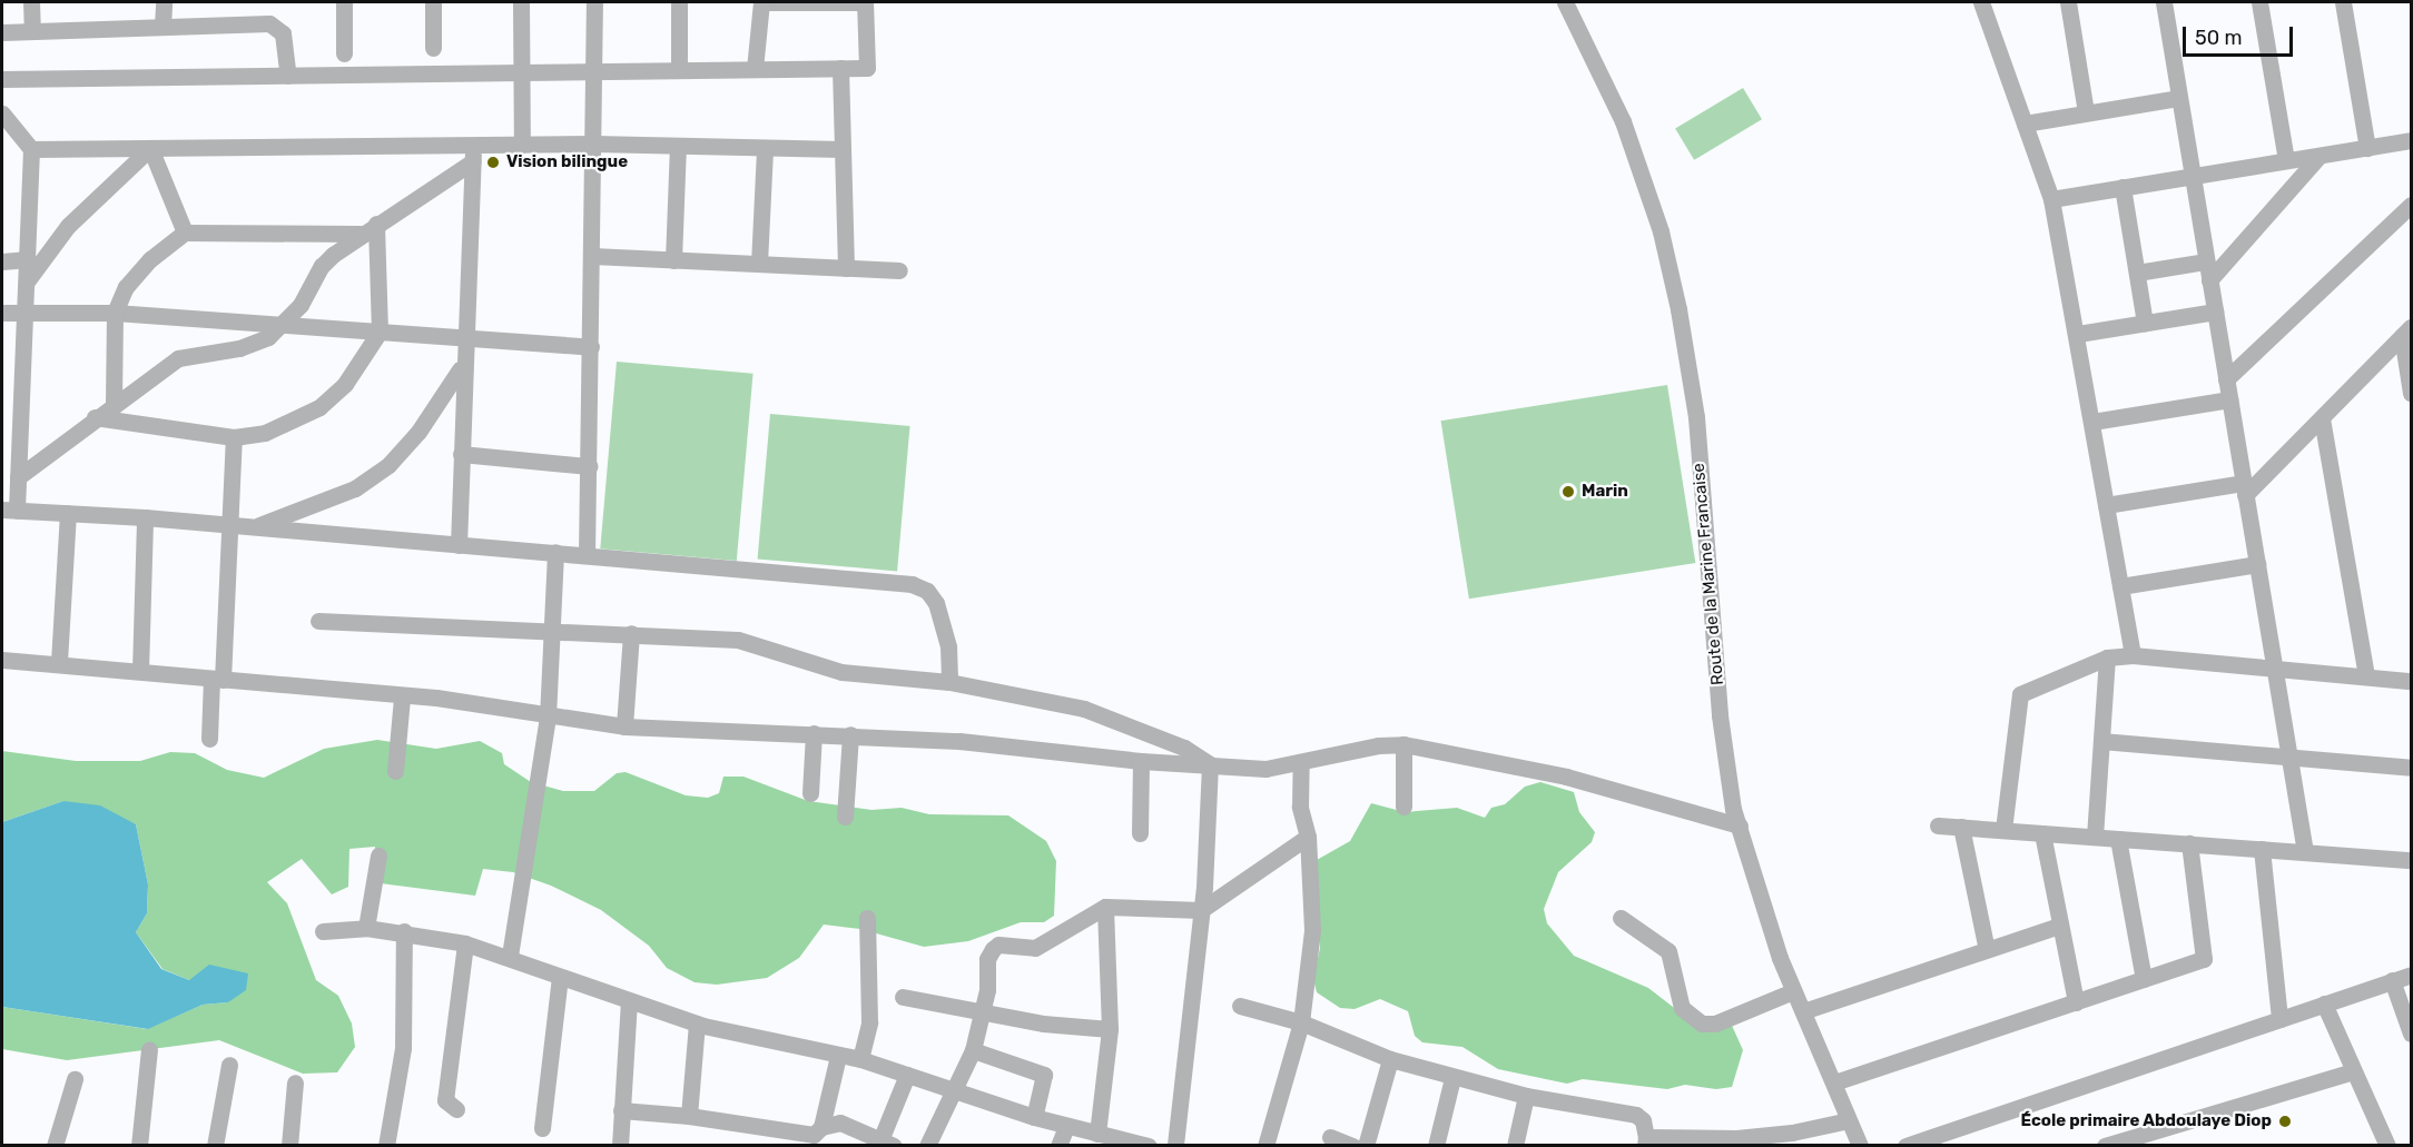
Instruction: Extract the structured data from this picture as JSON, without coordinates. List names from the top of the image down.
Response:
{
  "streets": {
    "street": ["Route de la Marine Francaise"]
  },
  "places": ["Vision bilingue", "Marin", "École primaire Abdoulaye Diop"],
  "scale_bar": "50 m"
}
